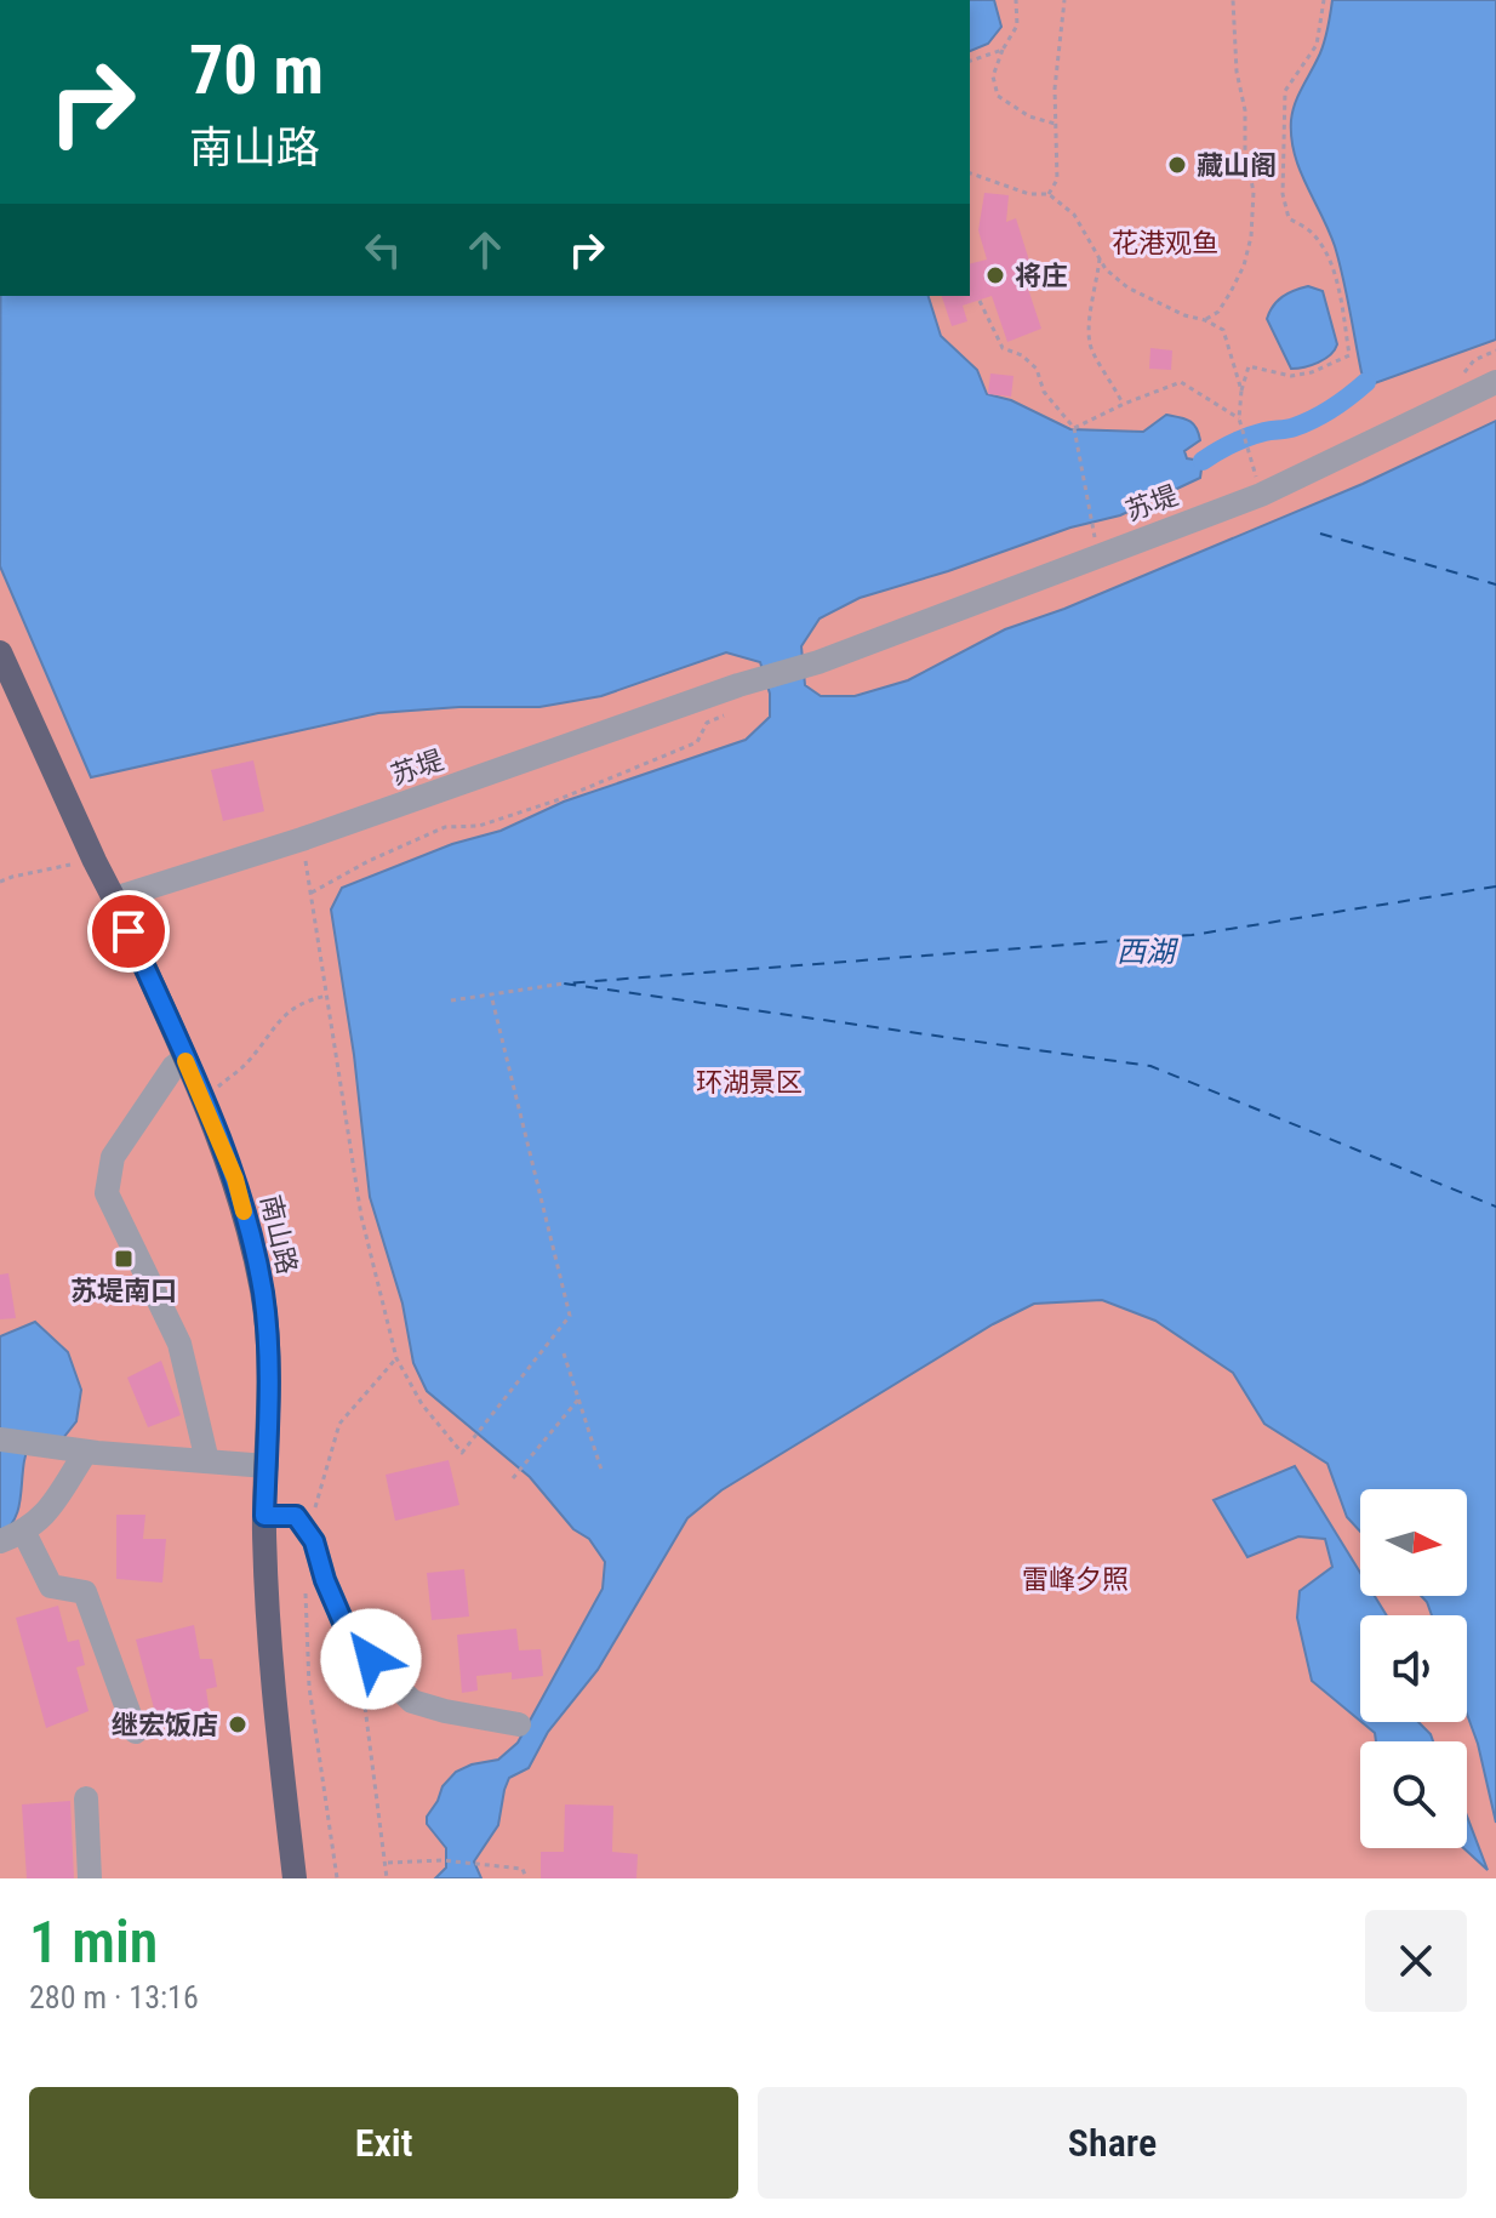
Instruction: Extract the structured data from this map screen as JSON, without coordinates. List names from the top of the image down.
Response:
{
  "streets": {
    "main road": ["南山路"],
    "street": ["苏堤"]
  },
  "crossings": [
    ["苏堤", "南山路"]
  ],
  "water": ["西湖"],
  "parks": ["花港观鱼", "环湖景区", "雷峰夕照"],
  "places": {
    "other": ["藏山阁", "将庄", "继宏饭店"],
    "transit": ["苏堤南口"]
  },
  "north": "right",
  "page": {
    "turn": ["70 m", "南山路"],
    "heading": ["1 min", "280 m · 13:16"],
    "buttons": ["Exit", "Share"]
  }
}
